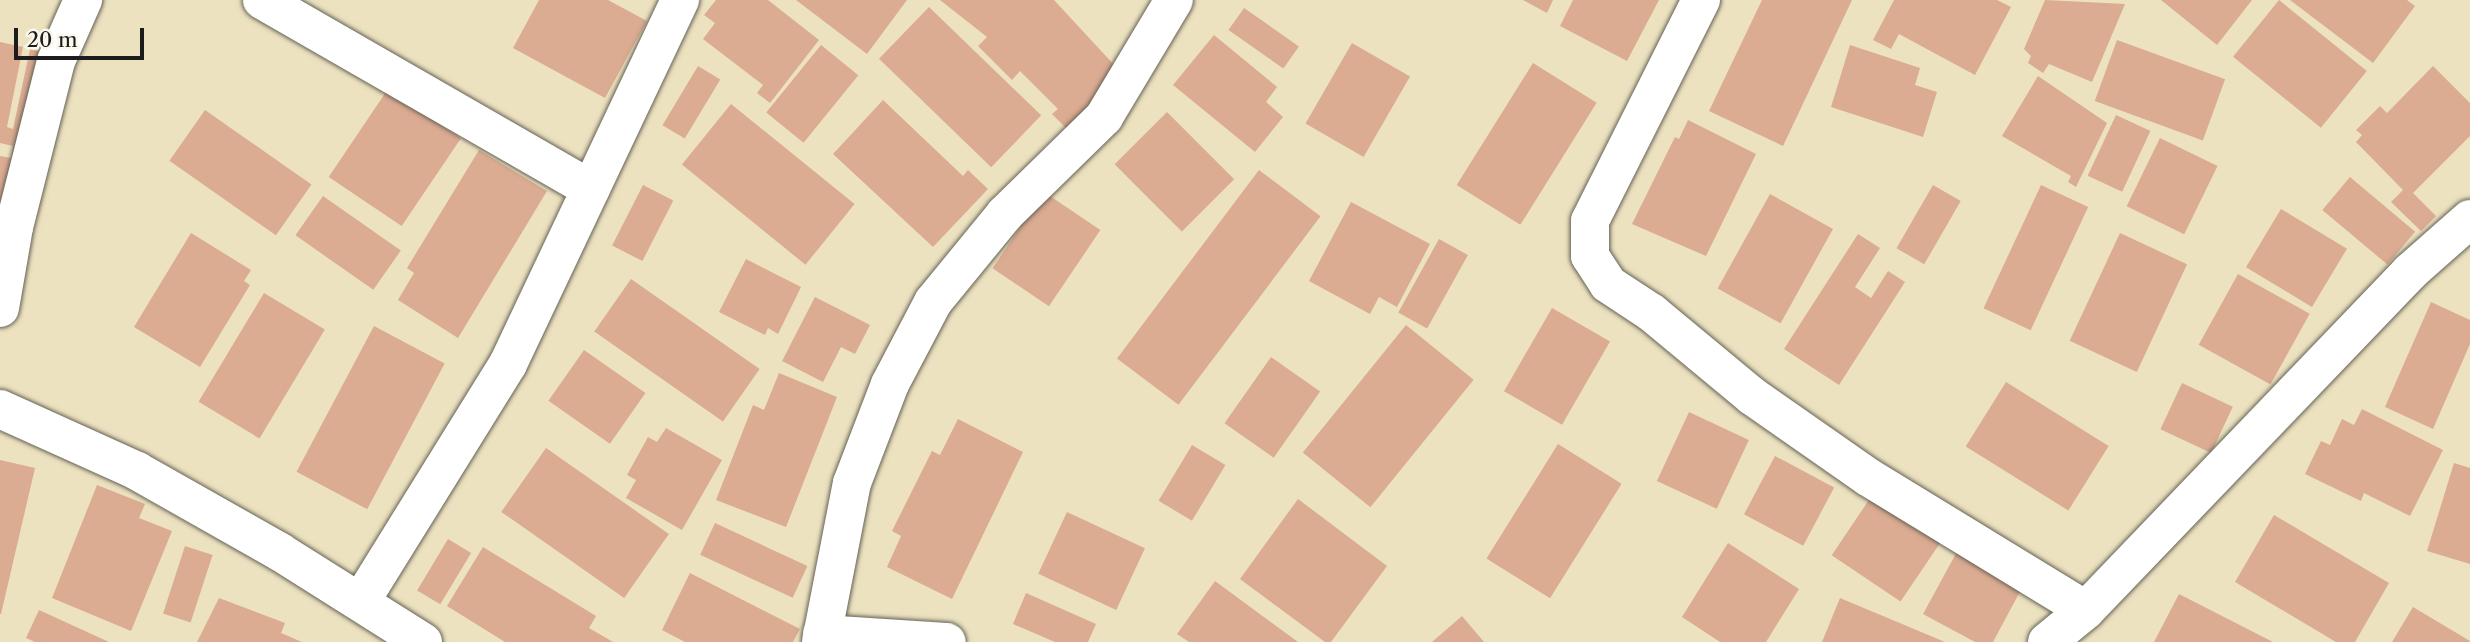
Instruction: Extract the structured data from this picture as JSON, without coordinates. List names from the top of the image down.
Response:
{
  "scale_bar": "20 m"
}
